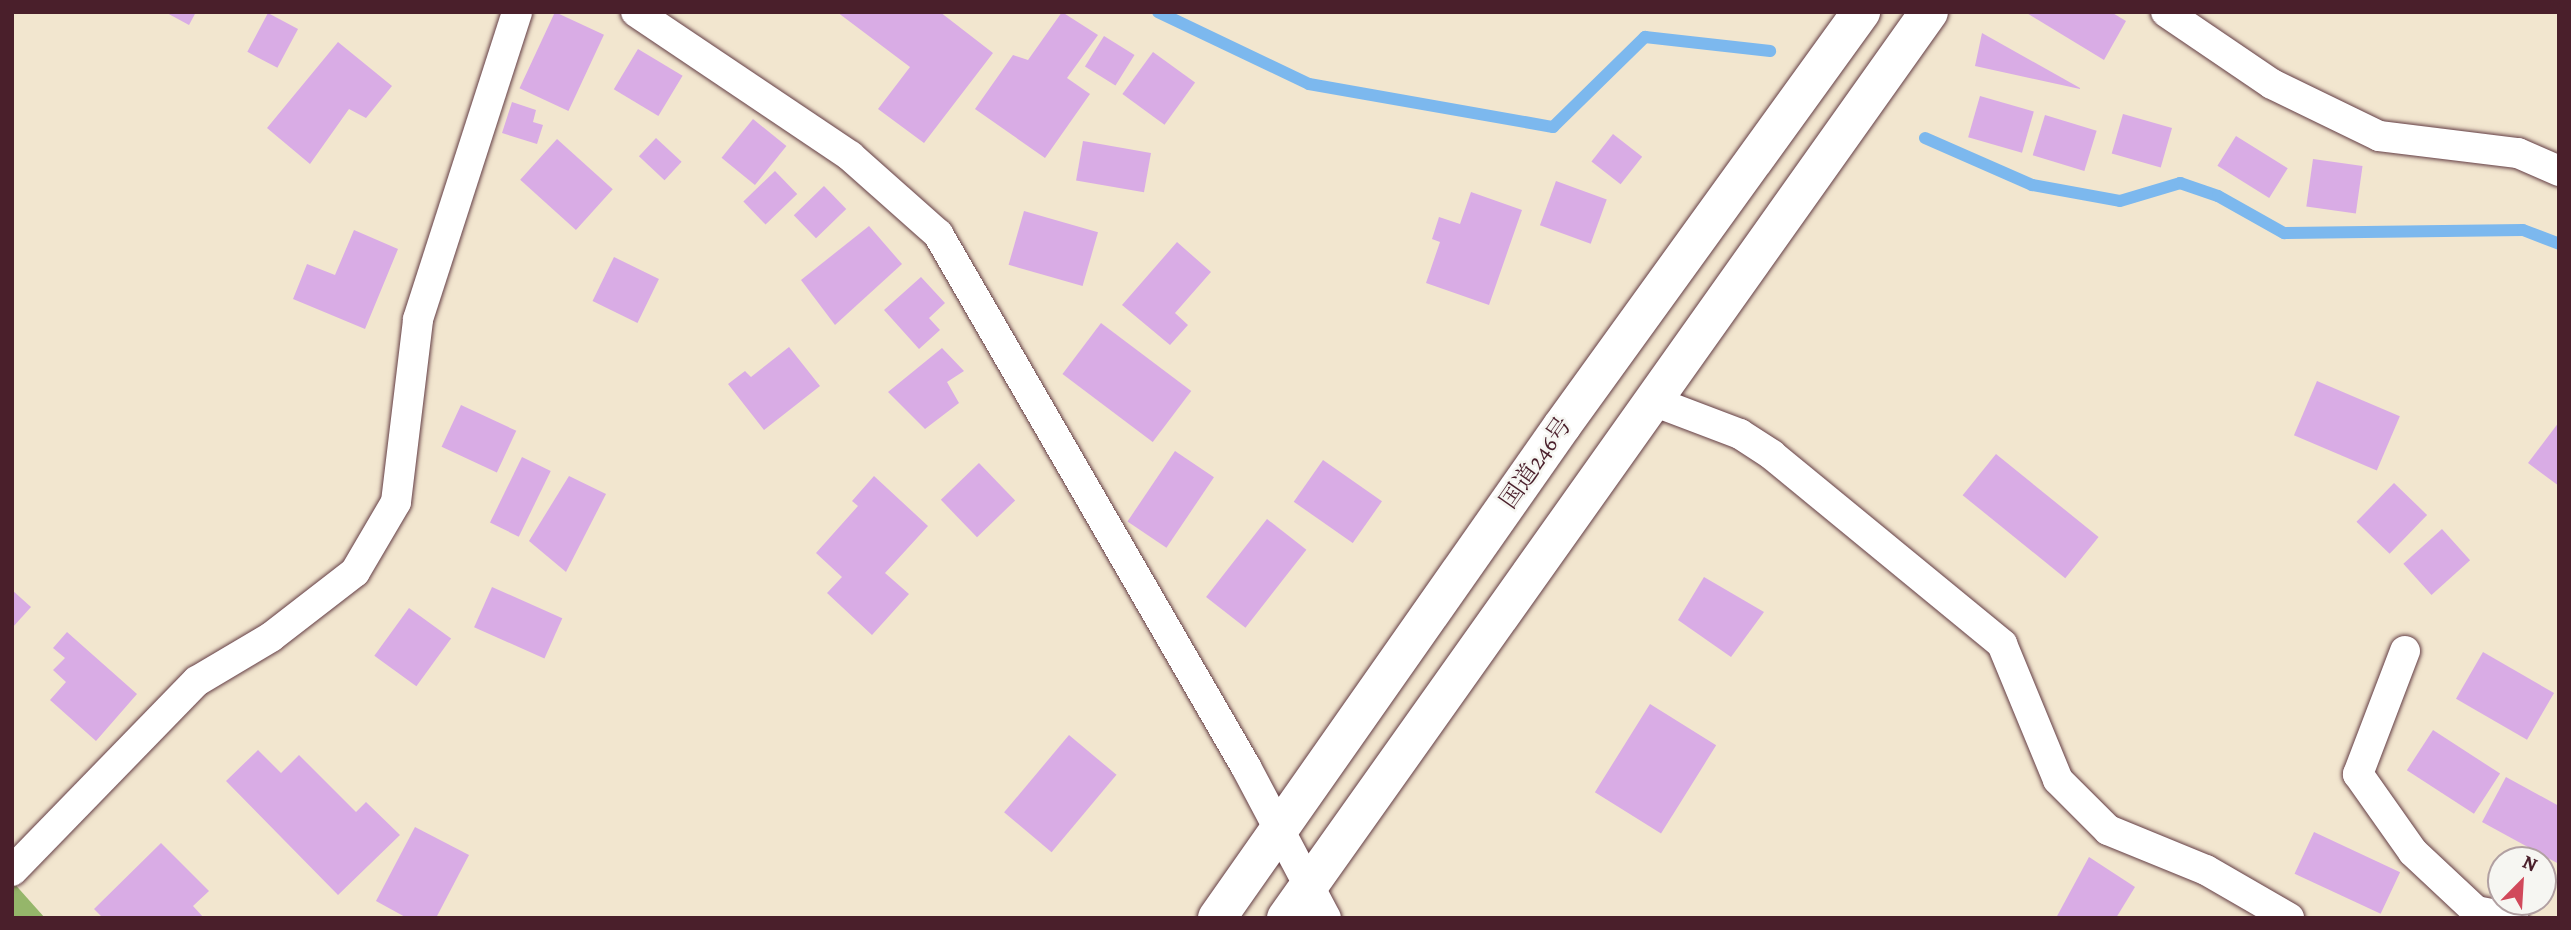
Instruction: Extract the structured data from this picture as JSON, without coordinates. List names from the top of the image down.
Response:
{
  "streets": {
    "highway": ["国道246号"]
  },
  "north": "top right"
}
